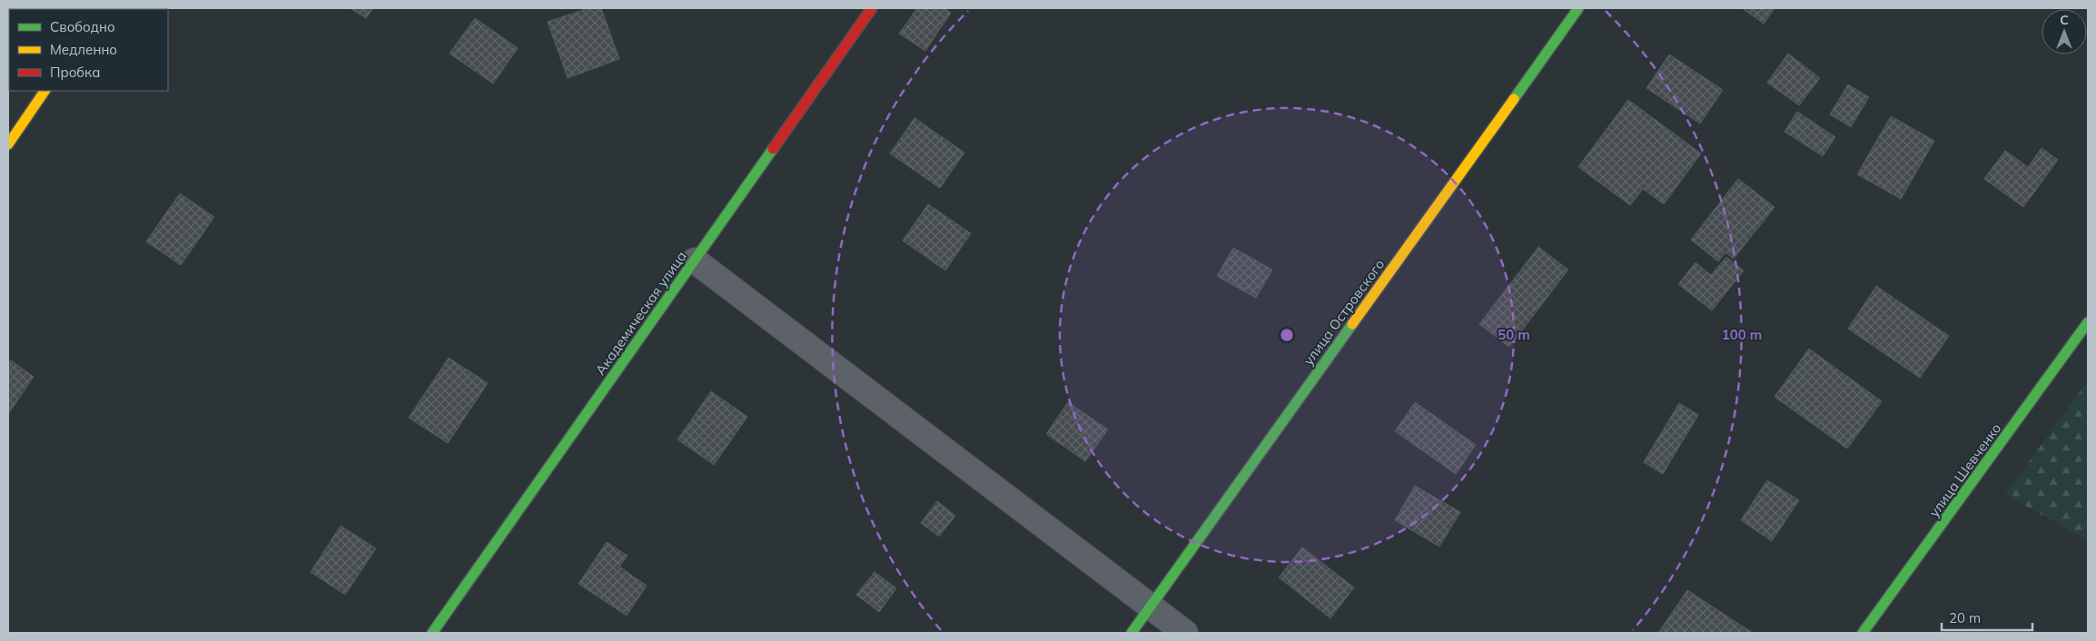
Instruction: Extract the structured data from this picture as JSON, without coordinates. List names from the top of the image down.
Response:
{
  "streets": {
    "street": ["улица Островского", "Академическая улица", "улица Шевченко"]
  },
  "legend": ["Свободно", "Медленно", "Пробка"],
  "scale_bar": "20 m",
  "north": "top",
  "rings": ["50 m", "100 m"]
}
